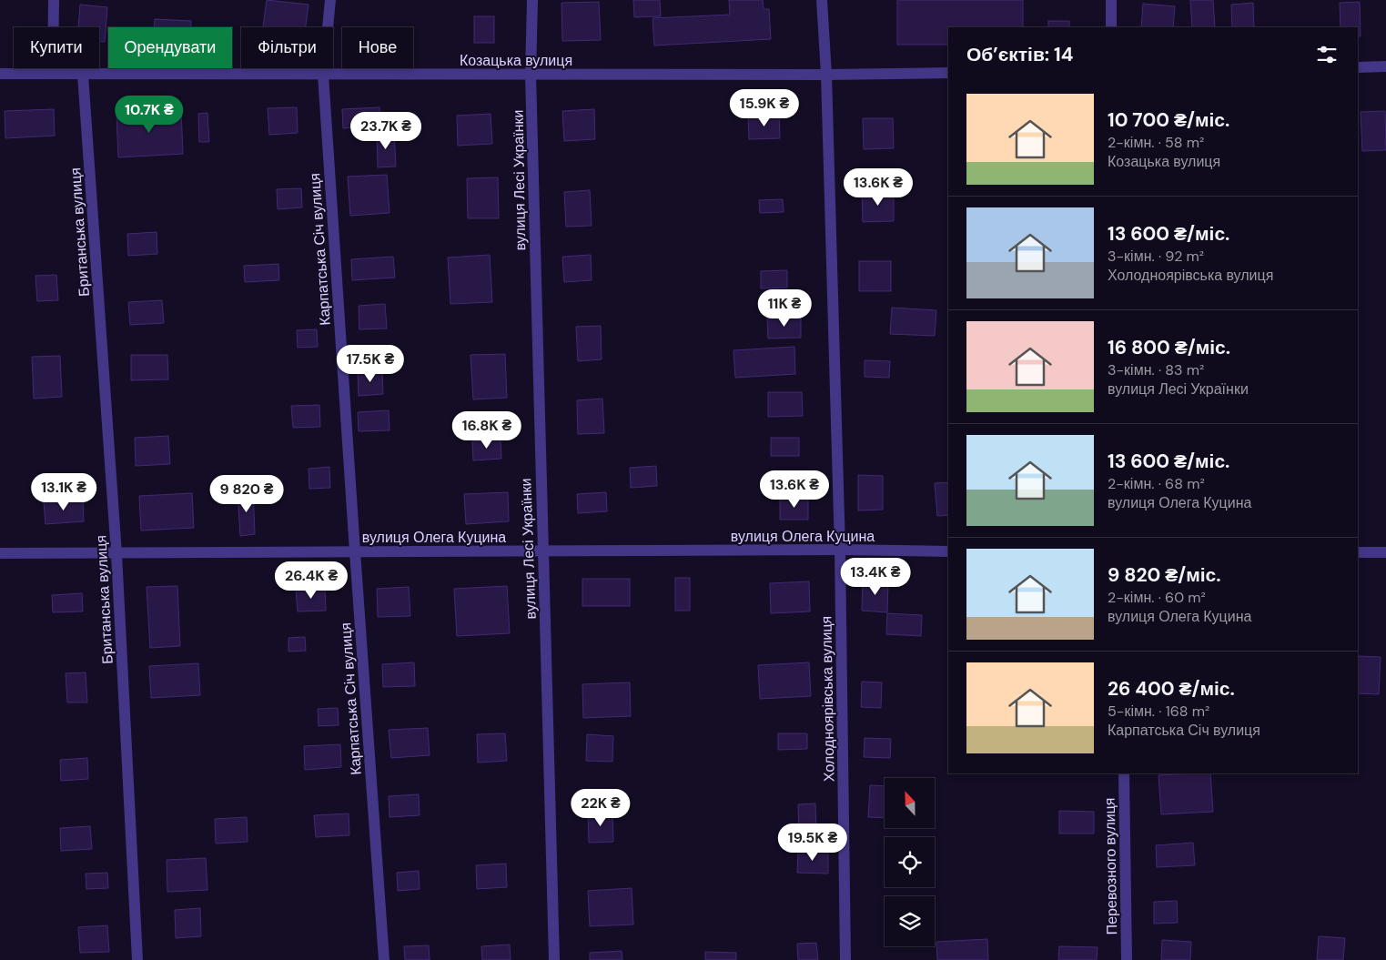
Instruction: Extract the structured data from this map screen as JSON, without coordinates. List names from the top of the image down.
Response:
{
  "streets": {
    "street": [
      "Козацька вулиця",
      "вулиця Лесі Українки",
      "Британська вулиця",
      "Карпатська Січ вулиця",
      "вулиця Олега Куцина",
      "Холодноярівська вулиця",
      "Перевозного вулиця"
    ]
  },
  "crossings": [
    ["Козацька вулиця", "вулиця Лесі Українки"],
    ["Козацька вулиця", "Британська вулиця"],
    ["Козацька вулиця", "Карпатська Січ вулиця"],
    ["Козацька вулиця", "Холодноярівська вулиця"],
    ["вулиця Лесі Українки", "вулиця Олега Куцина"],
    ["Британська вулиця", "вулиця Олега Куцина"],
    ["Карпатська Січ вулиця", "вулиця Олега Куцина"],
    ["вулиця Олега Куцина", "Холодноярівська вулиця"]
  ],
  "north": "top",
  "page": {
    "chip": [
      "Купити",
      "Орендувати",
      "Фільтри",
      "Нове"
    ],
    "heading": "Об’єктів: 14",
    "list": [
      {
        "name": "10 700 ₴/міс.",
        "note": "2-кімн. · 58 m² · Козацька вулиця"
      },
      {
        "name": "13 600 ₴/міс.",
        "note": "3-кімн. · 92 m² · Холодноярівська вулиця"
      },
      {
        "name": "16 800 ₴/міс.",
        "note": "3-кімн. · 83 m² · вулиця Лесі Українки"
      },
      {
        "name": "13 600 ₴/міс.",
        "note": "2-кімн. · 68 m² · вулиця Олега Куцина"
      },
      {
        "name": "9 820 ₴/міс.",
        "note": "2-кімн. · 60 m² · вулиця Олега Куцина"
      },
      {
        "name": "26 400 ₴/міс.",
        "note": "5-кімн. · 168 m² · Карпатська Січ вулиця"
      }
    ],
    "price": [
      "15.9K ₴",
      "10.7K ₴",
      "23.7K ₴",
      "13.6K ₴",
      "11K ₴",
      "17.5K ₴",
      "16.8K ₴",
      "13.6K ₴",
      "13.1K ₴",
      "9 820 ₴",
      "13.4K ₴",
      "26.4K ₴",
      "22K ₴",
      "19.5K ₴"
    ]
  }
}
